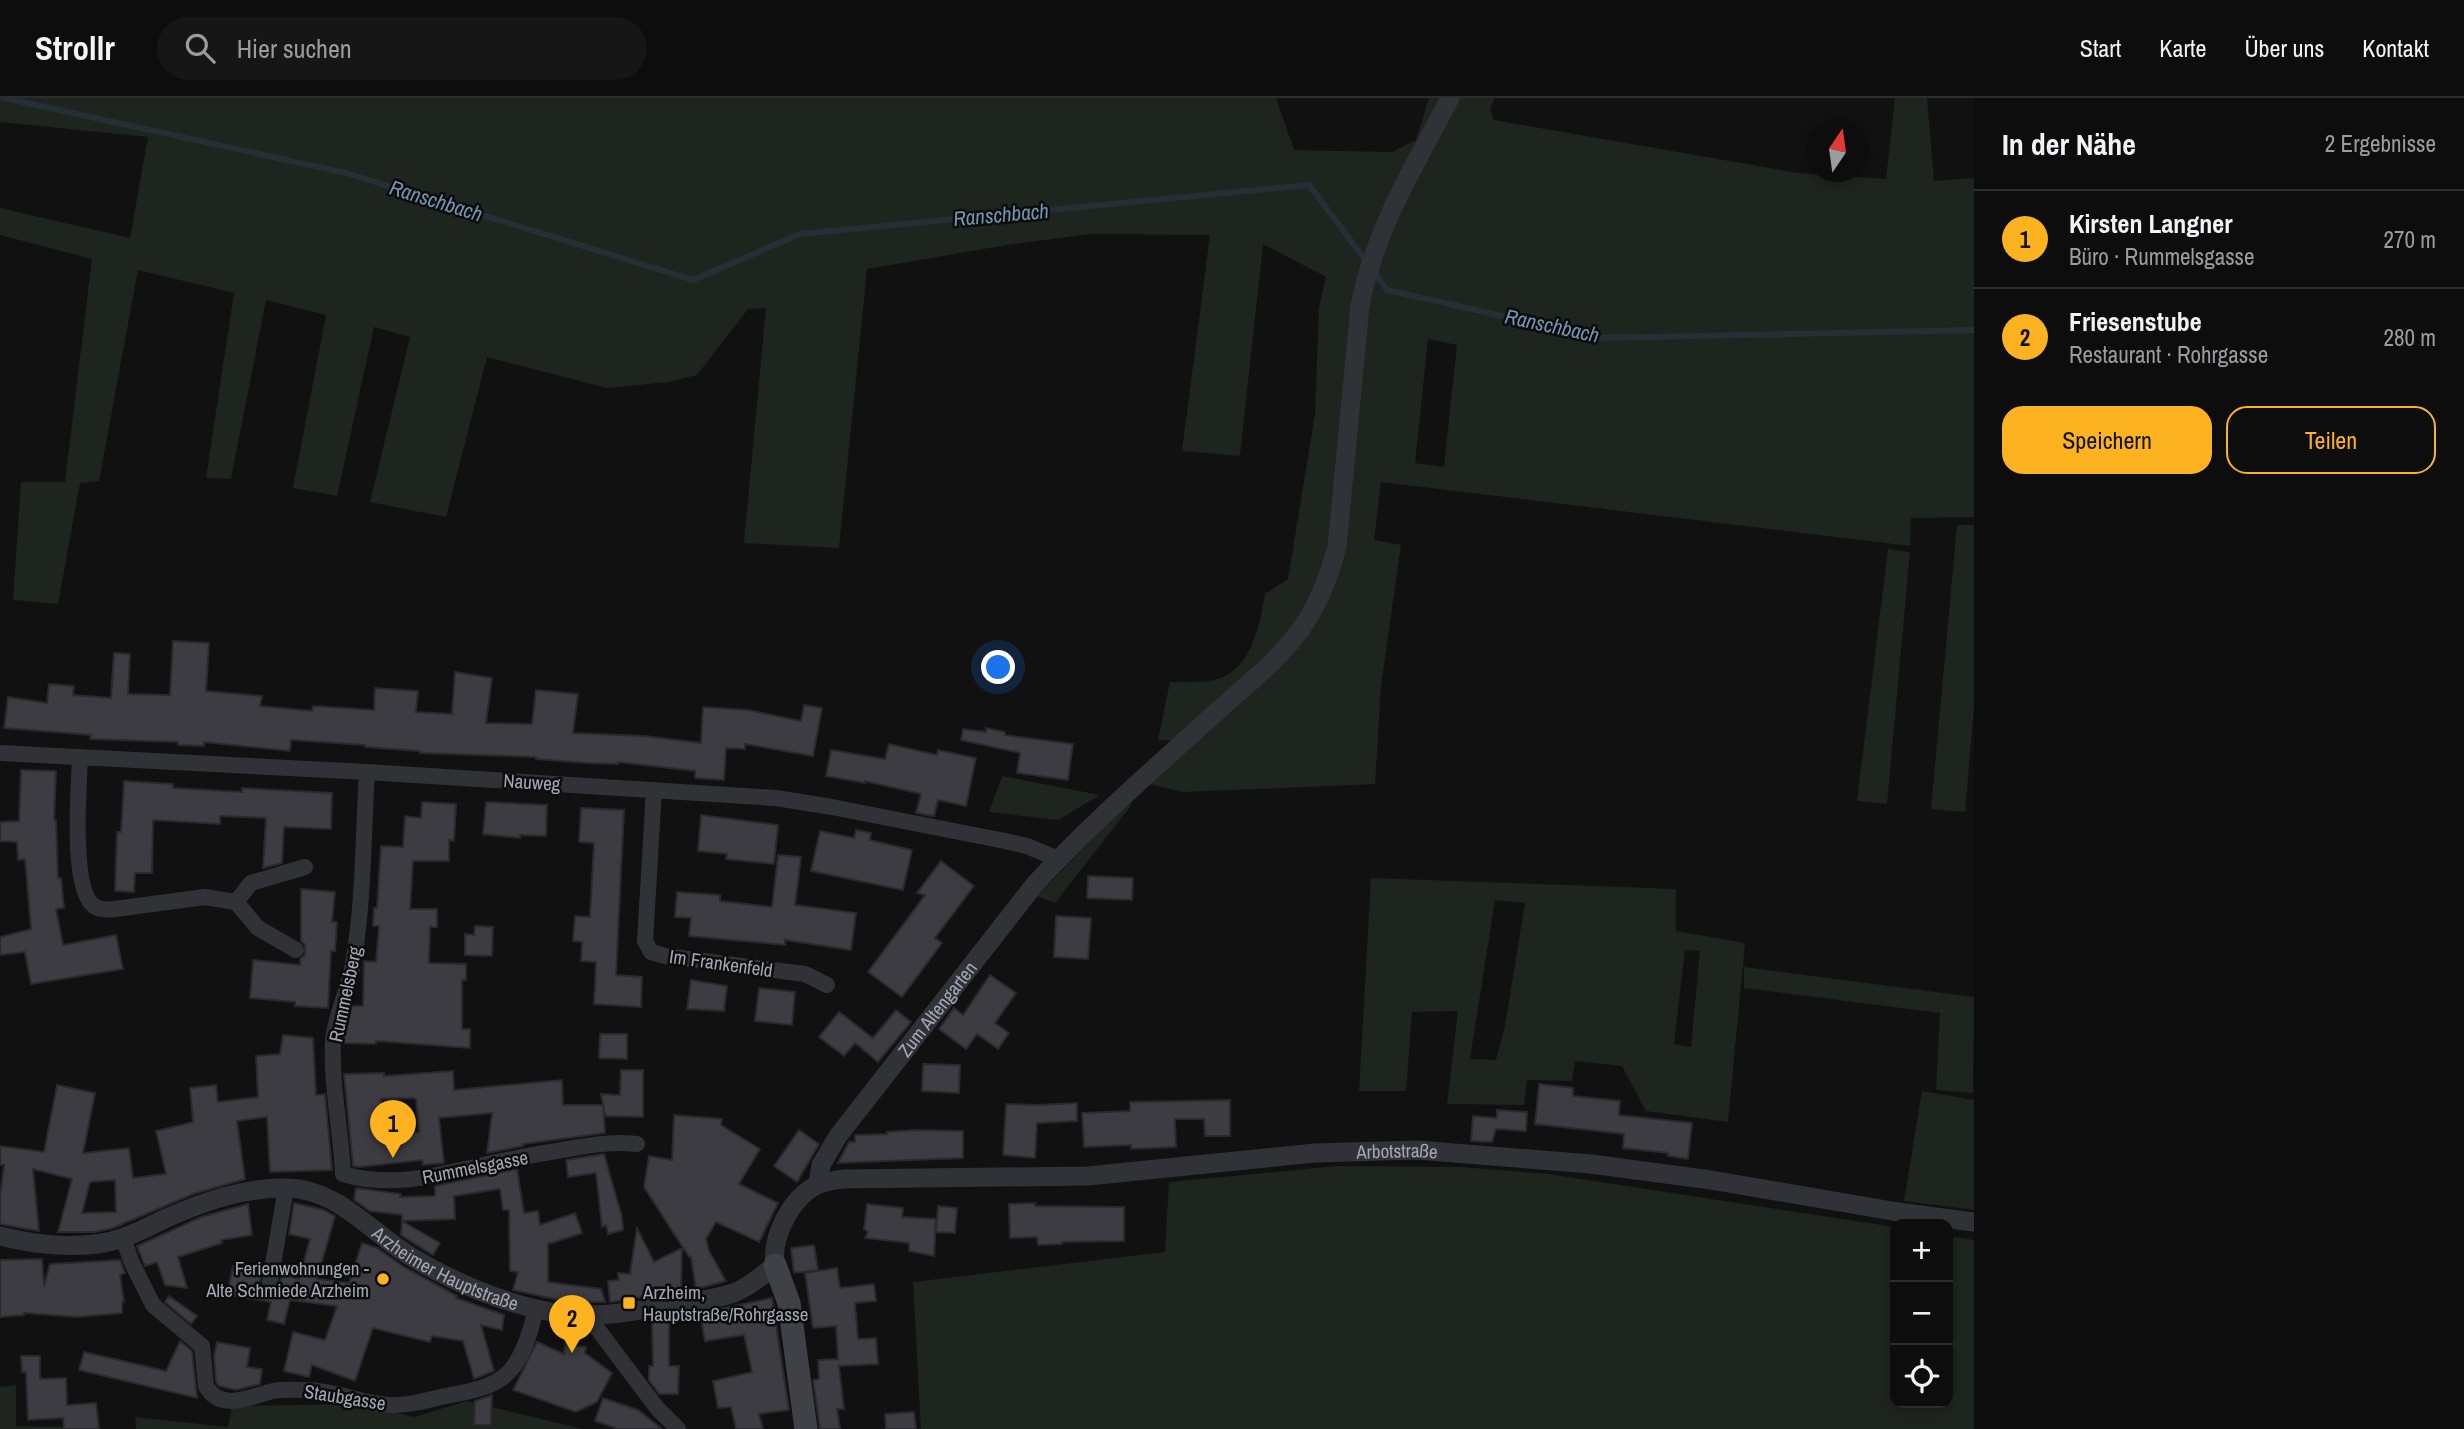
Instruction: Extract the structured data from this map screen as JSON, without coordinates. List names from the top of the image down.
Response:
{
  "streets": {
    "street": [
      "Nauweg",
      "Im Frankenfeld",
      "Rummelsberg",
      "Zum Altengarten",
      "Arbotstraße",
      "Rummelsgasse",
      "Arzheimer Hauptstraße",
      "Staubgasse"
    ]
  },
  "crossings": [
    ["Nauweg", "Im Frankenfeld"],
    ["Nauweg", "Rummelsberg"],
    ["Nauweg", "Zum Altengarten"],
    ["Rummelsberg", "Rummelsgasse"],
    ["Zum Altengarten", "Arbotstraße"],
    ["Zum Altengarten", "Arzheimer Hauptstraße"],
    ["Arzheimer Hauptstraße", "Staubgasse"]
  ],
  "water": ["Ranschbach"],
  "places": {
    "other": ["Ferienwohnungen - Alte Schmiede Arzheim"],
    "transit": ["Arzheim, Hauptstraße/Rohrgasse"]
  },
  "north": "top",
  "page": {
    "header": "Strollr",
    "search": "Hier suchen",
    "nav": [
      "Start",
      "Karte",
      "Über uns",
      "Kontakt"
    ],
    "heading": ["In der Nähe", "2 Ergebnisse"],
    "list": [
      {
        "mark": "1",
        "name": "Kirsten Langner",
        "note": "Büro · Rummelsgasse",
        "value": "270 m"
      },
      {
        "mark": "2",
        "name": "Friesenstube",
        "note": "Restaurant · Rohrgasse",
        "value": "280 m"
      }
    ],
    "buttons": ["Speichern", "Teilen"],
    "pins": ["1", "2"],
    "map_buttons": ["+", "−"]
  }
}
